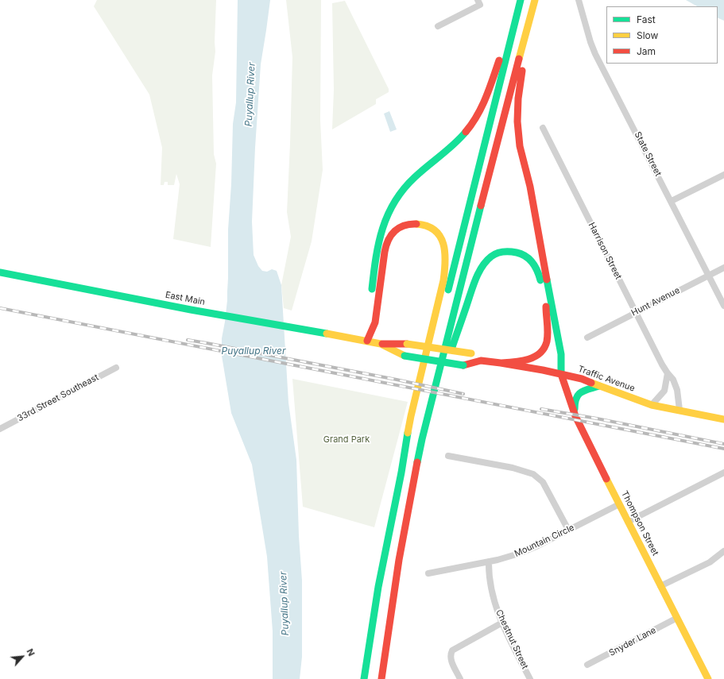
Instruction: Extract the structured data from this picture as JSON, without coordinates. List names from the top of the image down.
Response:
{
  "streets": {
    "main road": ["East Main", "Traffic Avenue", "Thompson Street"],
    "street": [
      "State Street",
      "Harrison Street",
      "Hunt Avenue",
      "33rd Street Southeast",
      "Mountain Circle",
      "Chestnut Street",
      "Snyder Lane"
    ]
  },
  "crossings": [
    ["State Street", "Hunt Avenue"],
    ["Harrison Street", "Hunt Avenue"],
    ["Harrison Street", "Traffic Avenue"],
    ["East Main", "Traffic Avenue"],
    ["Traffic Avenue", "Thompson Street"],
    ["Thompson Street", "Mountain Circle"],
    ["Thompson Street", "Snyder Lane"],
    ["Mountain Circle", "Chestnut Street"]
  ],
  "water": ["Puyallup River"],
  "parks": ["Grand Park"],
  "legend": ["Fast", "Slow", "Jam"],
  "north": "top right"
}
